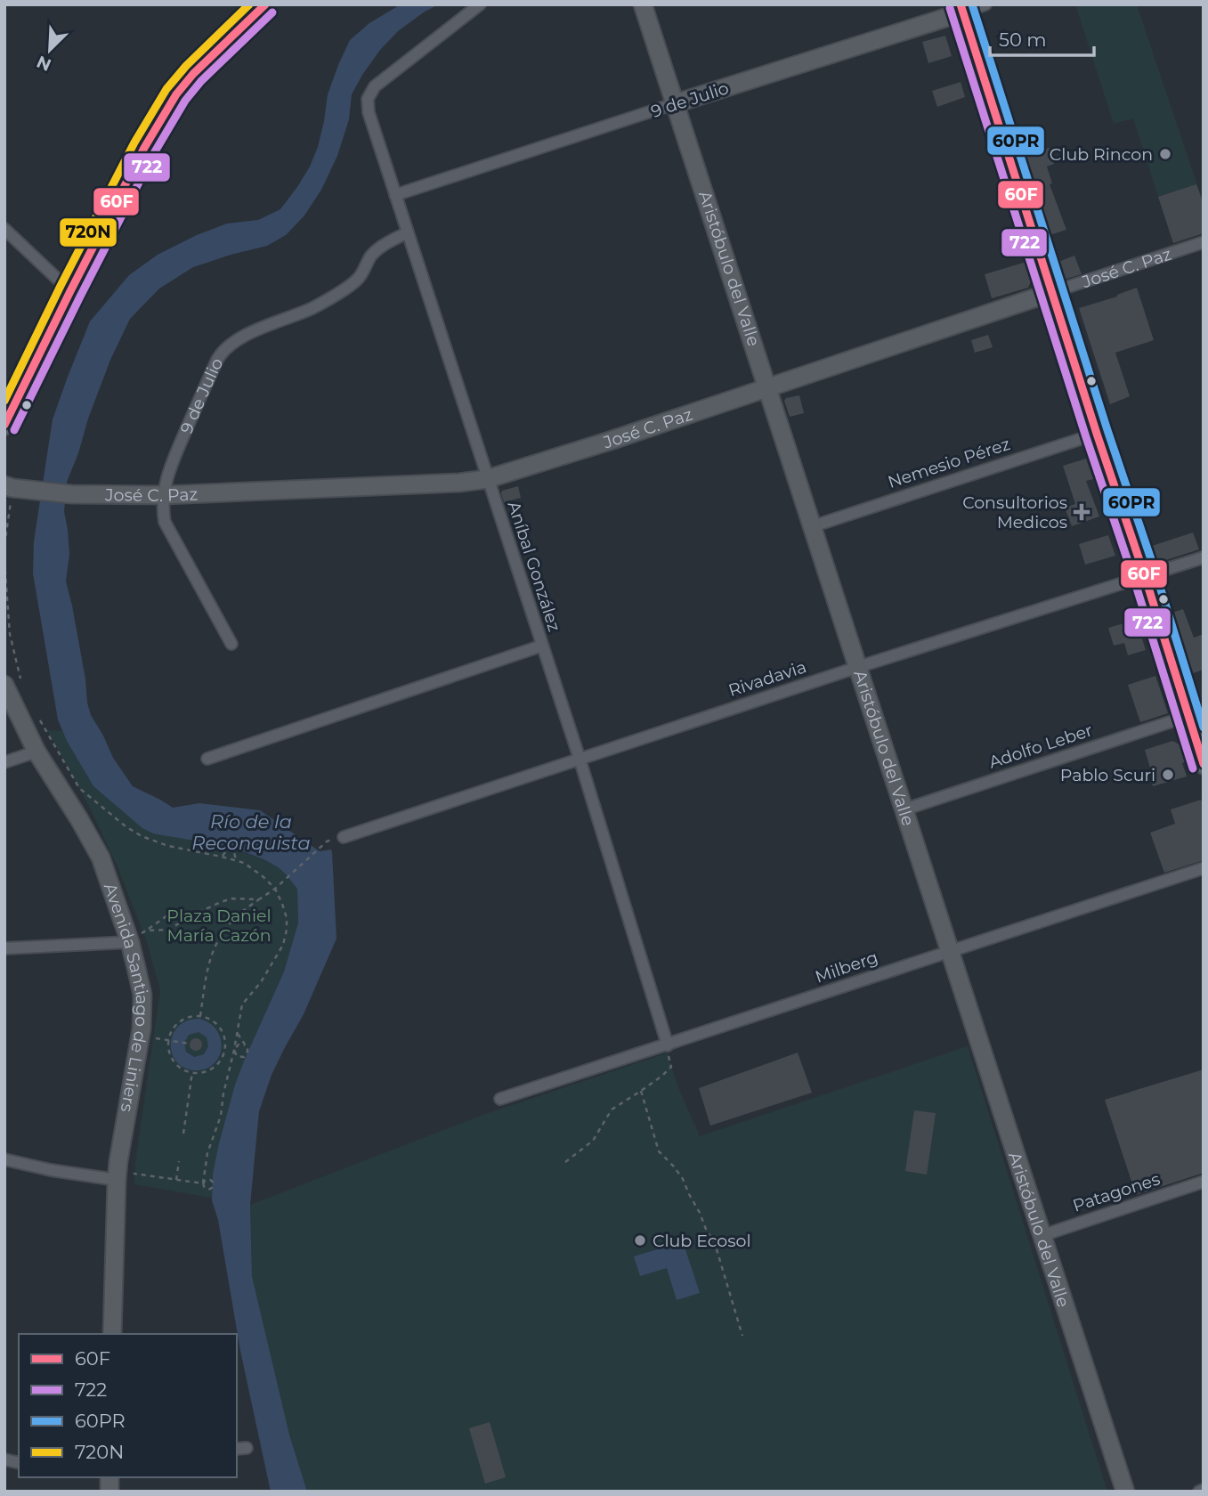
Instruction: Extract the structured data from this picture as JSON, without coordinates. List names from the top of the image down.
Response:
{
  "streets": {
    "street": [
      "9 de Julio",
      "Aristóbulo del Valle",
      "José C. Paz",
      "Nemesio Pérez",
      "Aníbal González",
      "Rivadavia",
      "Adolfo Leber",
      "Milberg",
      "Avenida Santiago de Liniers",
      "Patagones"
    ]
  },
  "crossings": [
    ["9 de Julio", "Aristóbulo del Valle"],
    ["9 de Julio", "José C. Paz"],
    ["9 de Julio", "Aníbal González"],
    ["Aristóbulo del Valle", "José C. Paz"],
    ["Aristóbulo del Valle", "Nemesio Pérez"],
    ["Aristóbulo del Valle", "Rivadavia"],
    ["Aristóbulo del Valle", "Adolfo Leber"],
    ["Aristóbulo del Valle", "Milberg"],
    ["Aristóbulo del Valle", "Patagones"],
    ["José C. Paz", "Aníbal González"],
    ["Aníbal González", "Rivadavia"],
    ["Aníbal González", "Milberg"]
  ],
  "water": ["Río de la Reconquista"],
  "parks": ["Plaza Daniel María Cazón"],
  "places": {
    "other": ["Club Rincon", "Pablo Scuri", "Club Ecosol"],
    "health": ["Consultorios Medicos"]
  },
  "lines": [
    "transit line 60F",
    "transit line 60PR",
    "transit line 720N",
    "transit line 722"
  ],
  "legend": [
    "60F",
    "722",
    "60PR",
    "720N"
  ],
  "scale_bar": "50 m",
  "north": "bottom left"
}
